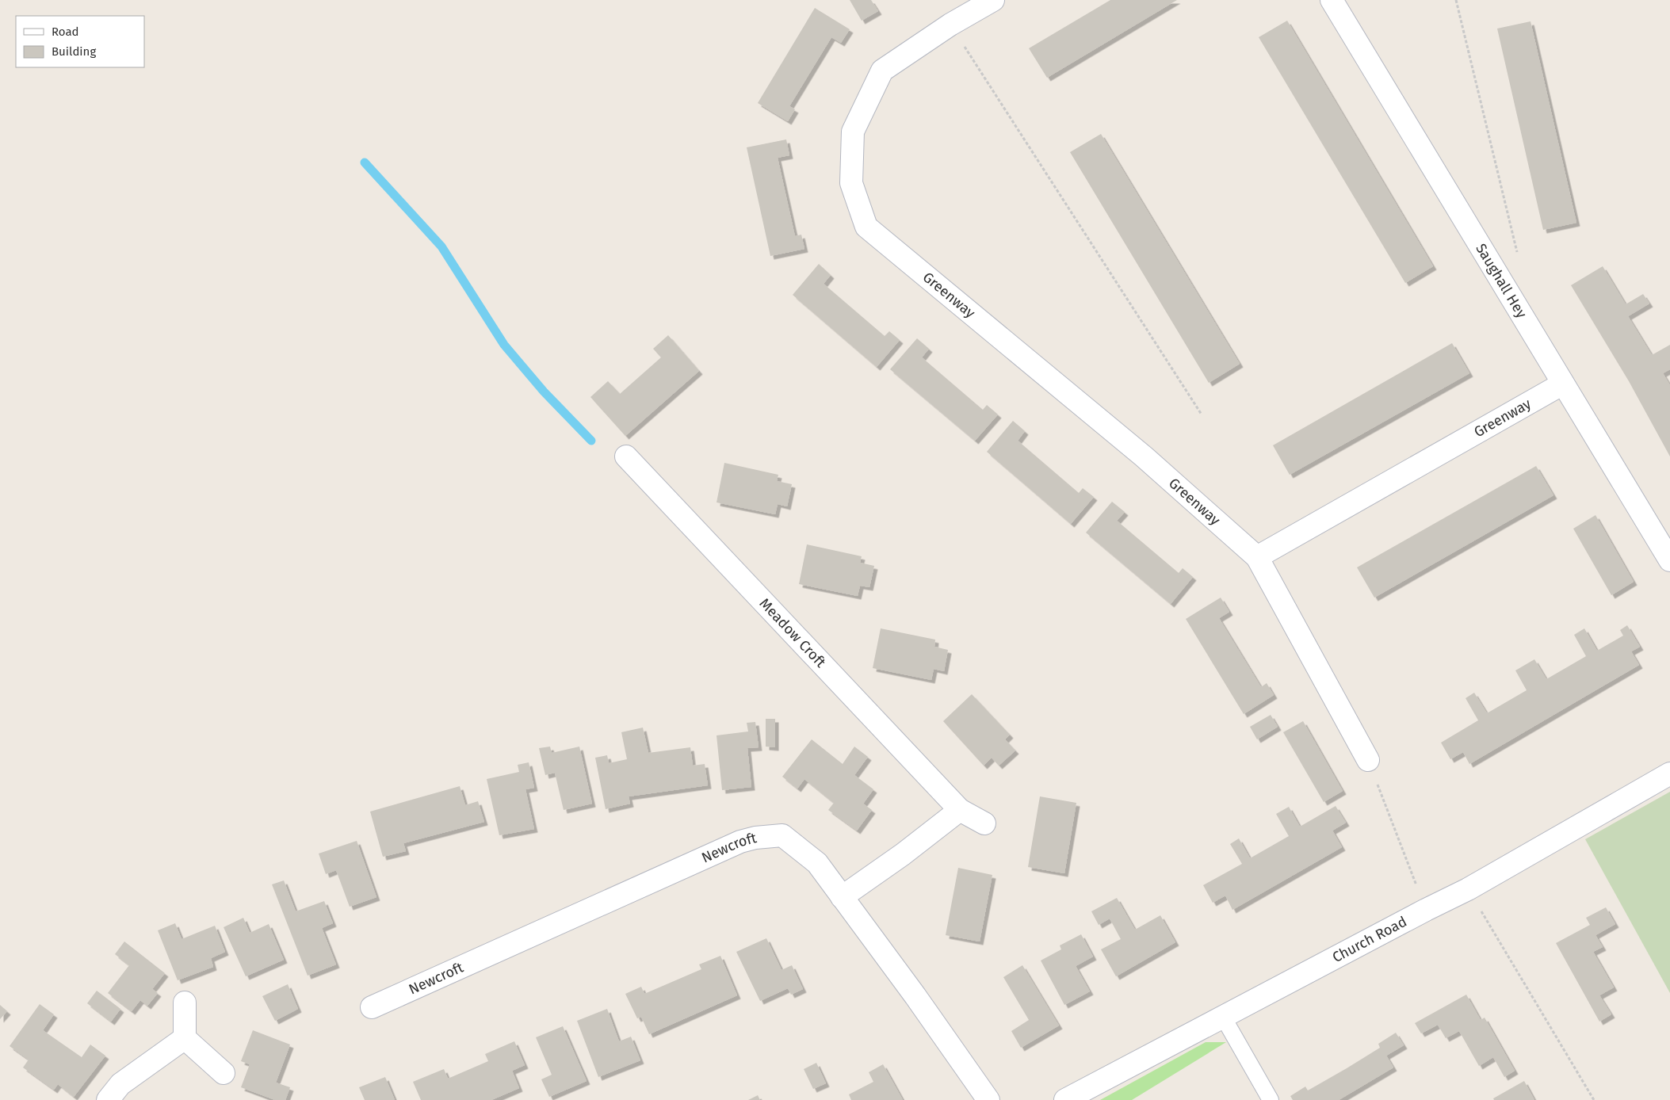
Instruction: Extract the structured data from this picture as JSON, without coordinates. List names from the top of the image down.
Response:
{
  "streets": {
    "street": [
      "Saughall Hey",
      "Greenway",
      "Meadow Croft",
      "Newcroft",
      "Church Road"
    ]
  },
  "crossings": [
    ["Saughall Hey", "Greenway"]
  ],
  "legend": ["Road", "Building"]
}
